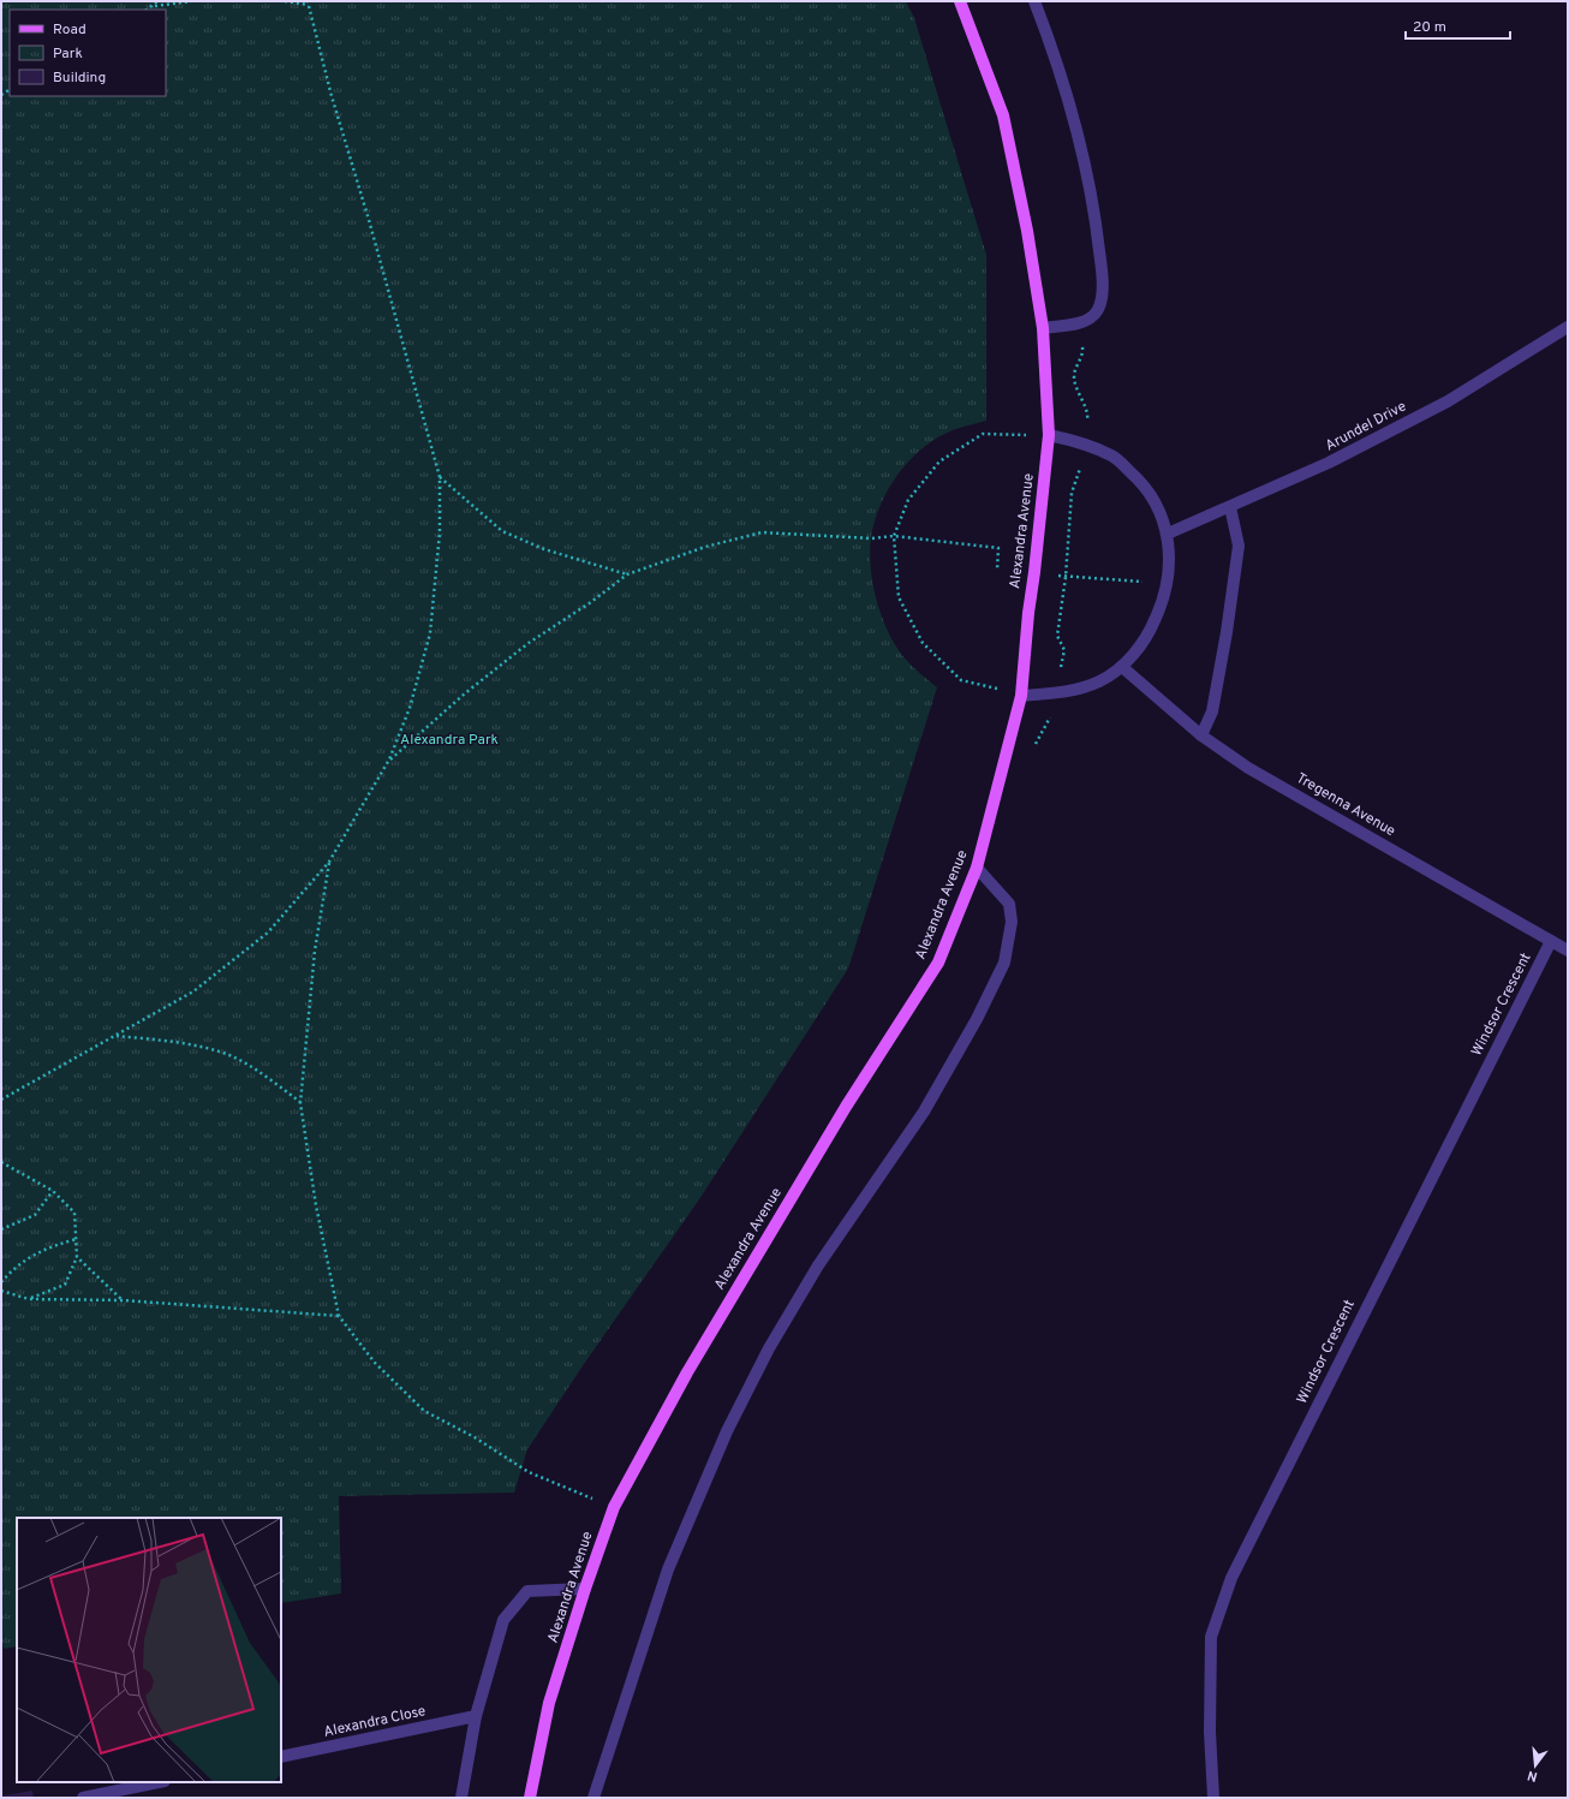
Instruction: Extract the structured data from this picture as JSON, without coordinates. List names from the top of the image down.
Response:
{
  "streets": {
    "main road": ["Alexandra Avenue"],
    "street": [
      "Arundel Drive",
      "Tregenna Avenue",
      "Windsor Crescent",
      "Alexandra Close"
    ]
  },
  "crossings": [
    ["Tregenna Avenue", "Windsor Crescent"]
  ],
  "parks": ["Alexandra Park"],
  "legend": ["Road", "Park", "Building"],
  "scale_bar": "20 m",
  "north": "bottom"
}
